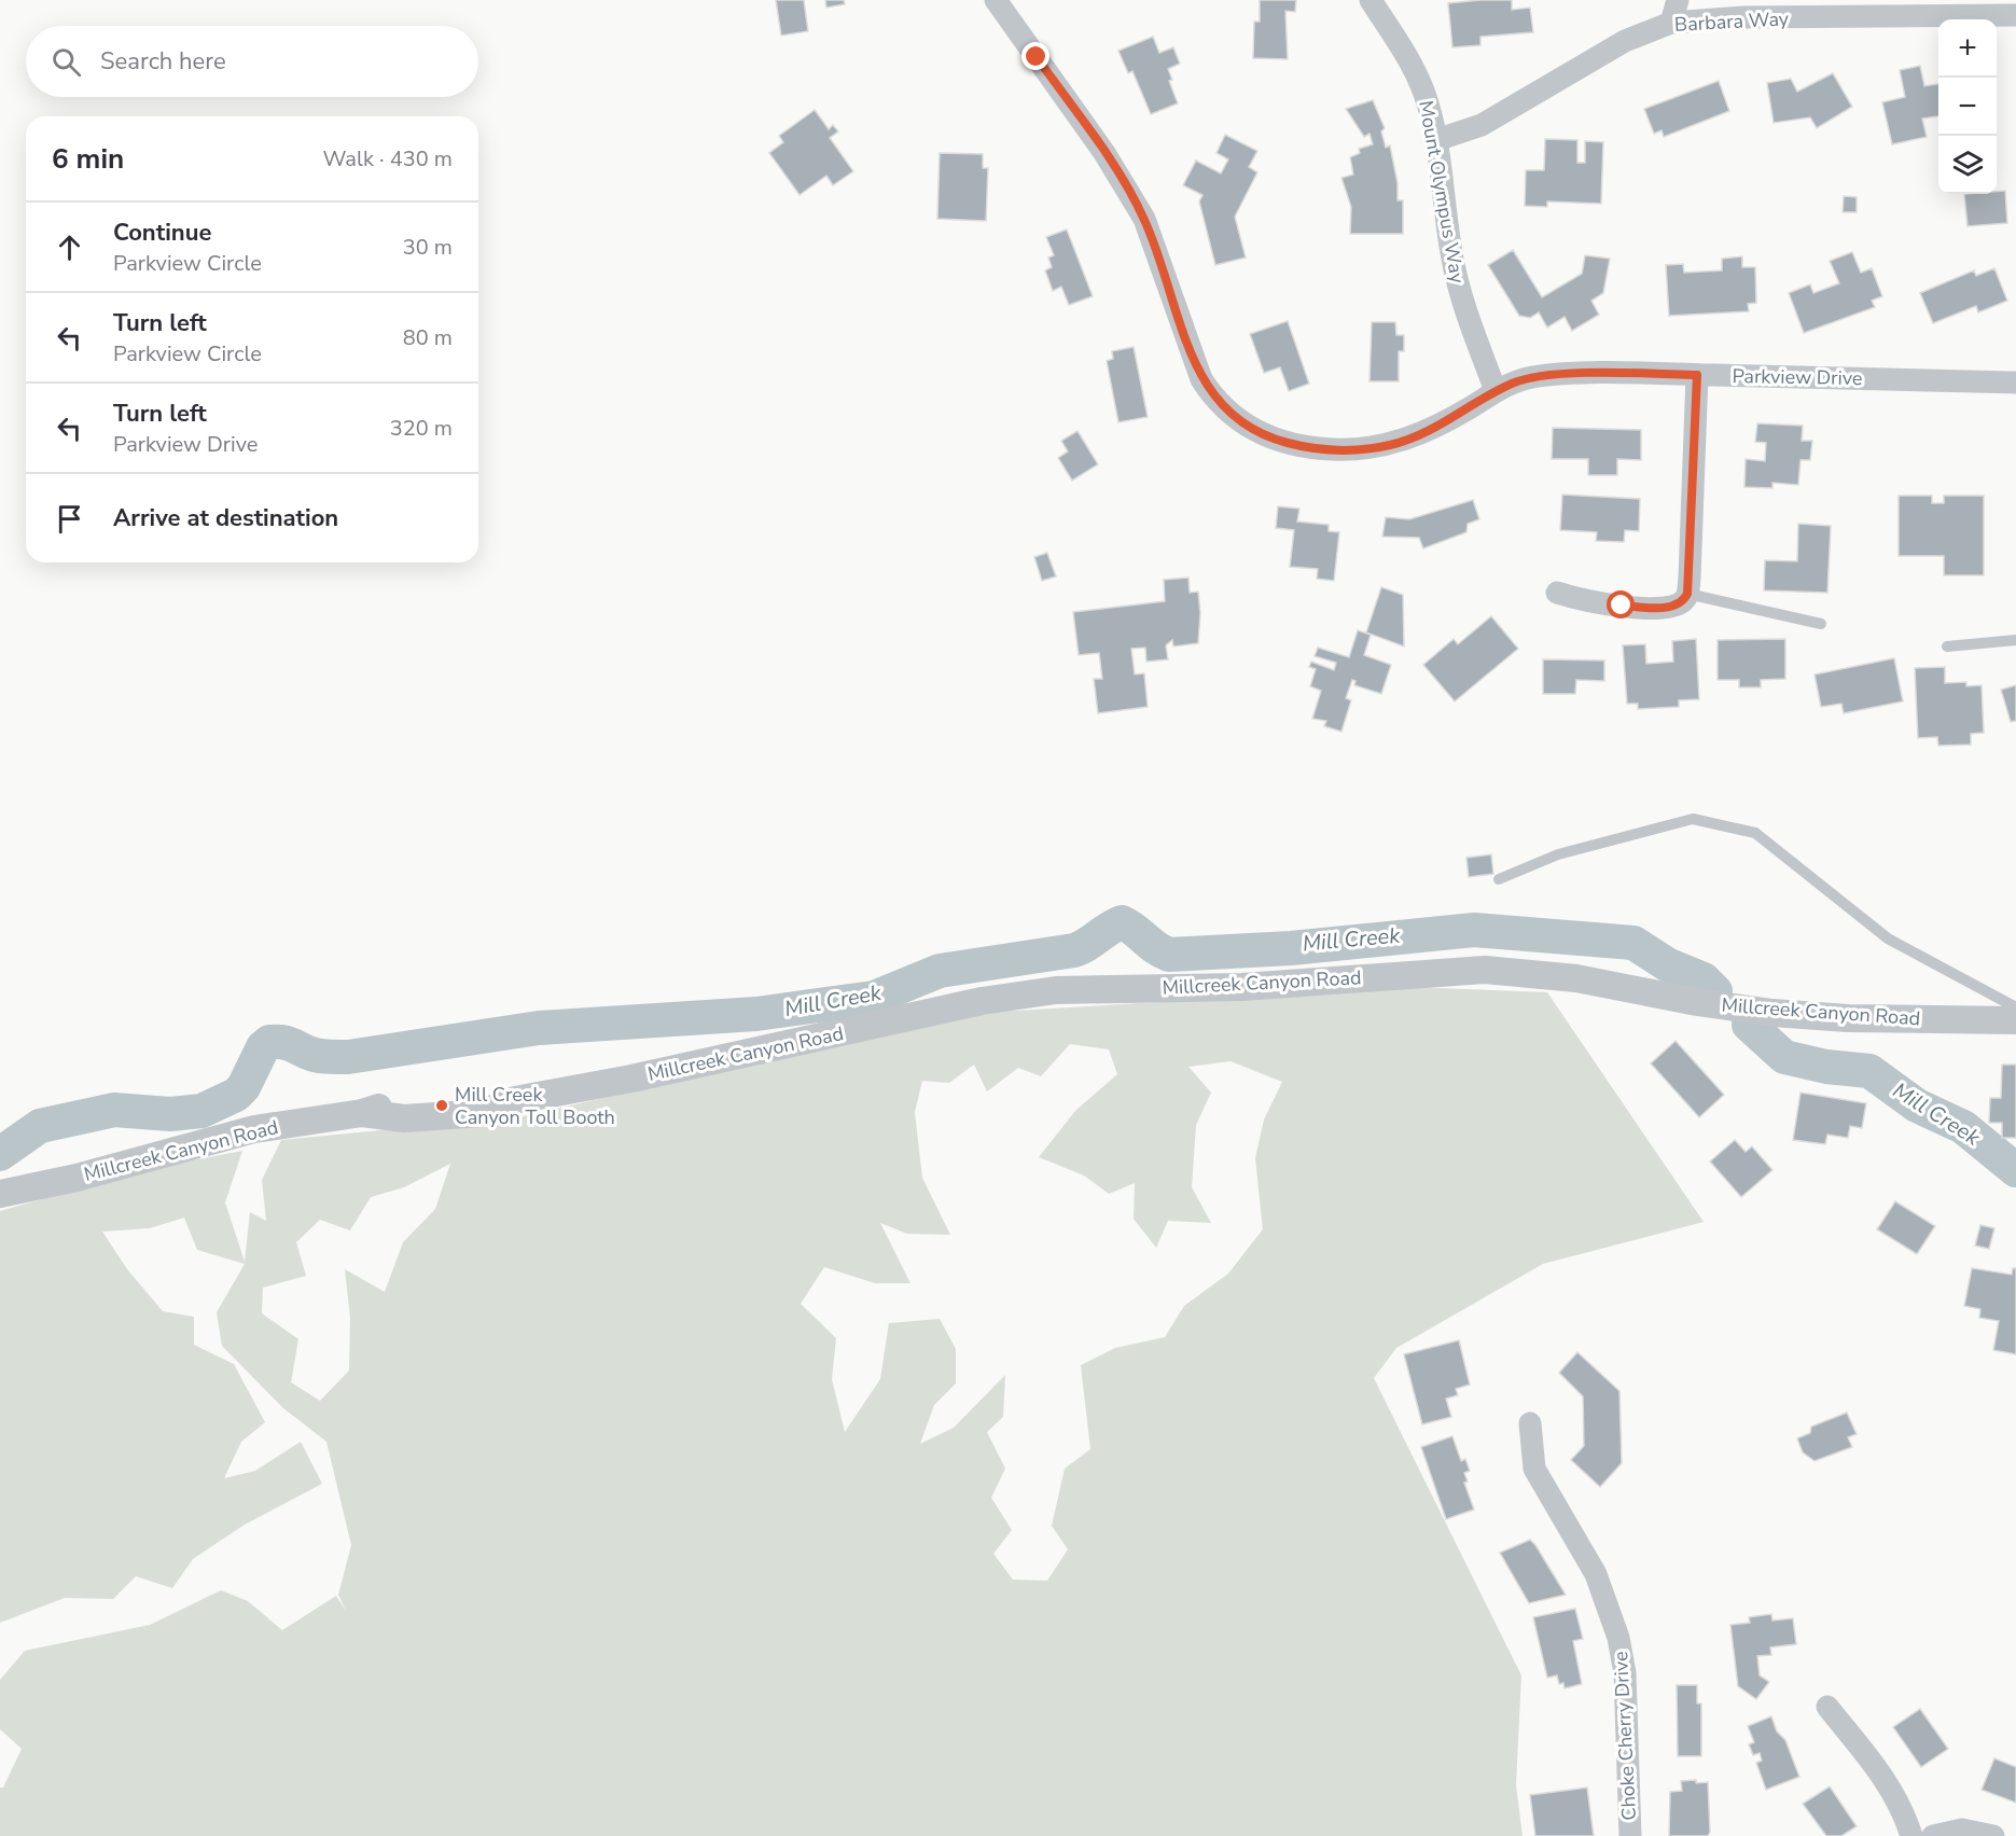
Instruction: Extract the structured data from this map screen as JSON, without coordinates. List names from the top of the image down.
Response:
{
  "streets": {
    "street": [
      "Barbara Way",
      "Mount Olympus Way",
      "Parkview Drive",
      "Millcreek Canyon Road",
      "Choke Cherry Drive"
    ]
  },
  "crossings": [
    ["Barbara Way", "Mount Olympus Way"],
    ["Mount Olympus Way", "Parkview Drive"]
  ],
  "water": ["Mill Creek"],
  "places": ["Mill Creek Canyon Toll Booth"],
  "page": {
    "map_buttons": ["+", "−"],
    "search": "Search here",
    "heading": ["6 min", "Walk · 430 m"],
    "list": [
      ["Continue", "Parkview Circle", "30 m"],
      ["Turn left", "Parkview Circle", "80 m"],
      ["Turn left", "Parkview Drive", "320 m"],
      "Arrive at destination"
    ]
  }
}
